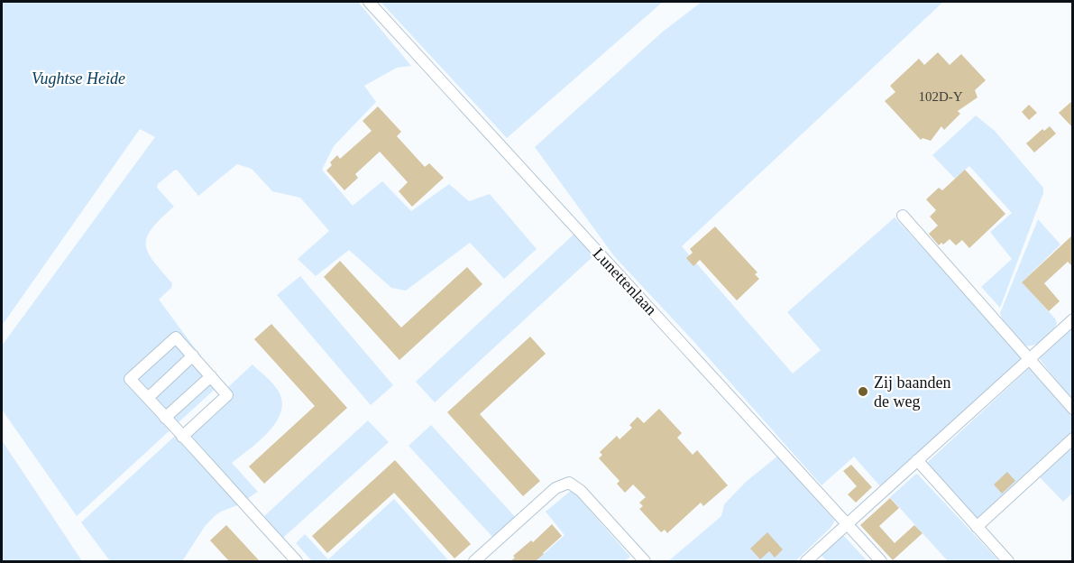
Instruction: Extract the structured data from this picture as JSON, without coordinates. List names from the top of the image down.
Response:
{
  "streets": {
    "street": ["Lunettenlaan"]
  },
  "parks": ["Vughtse Heide"],
  "places": ["Zij baanden de weg"],
  "house_numbers": ["102D-Y"]
}
